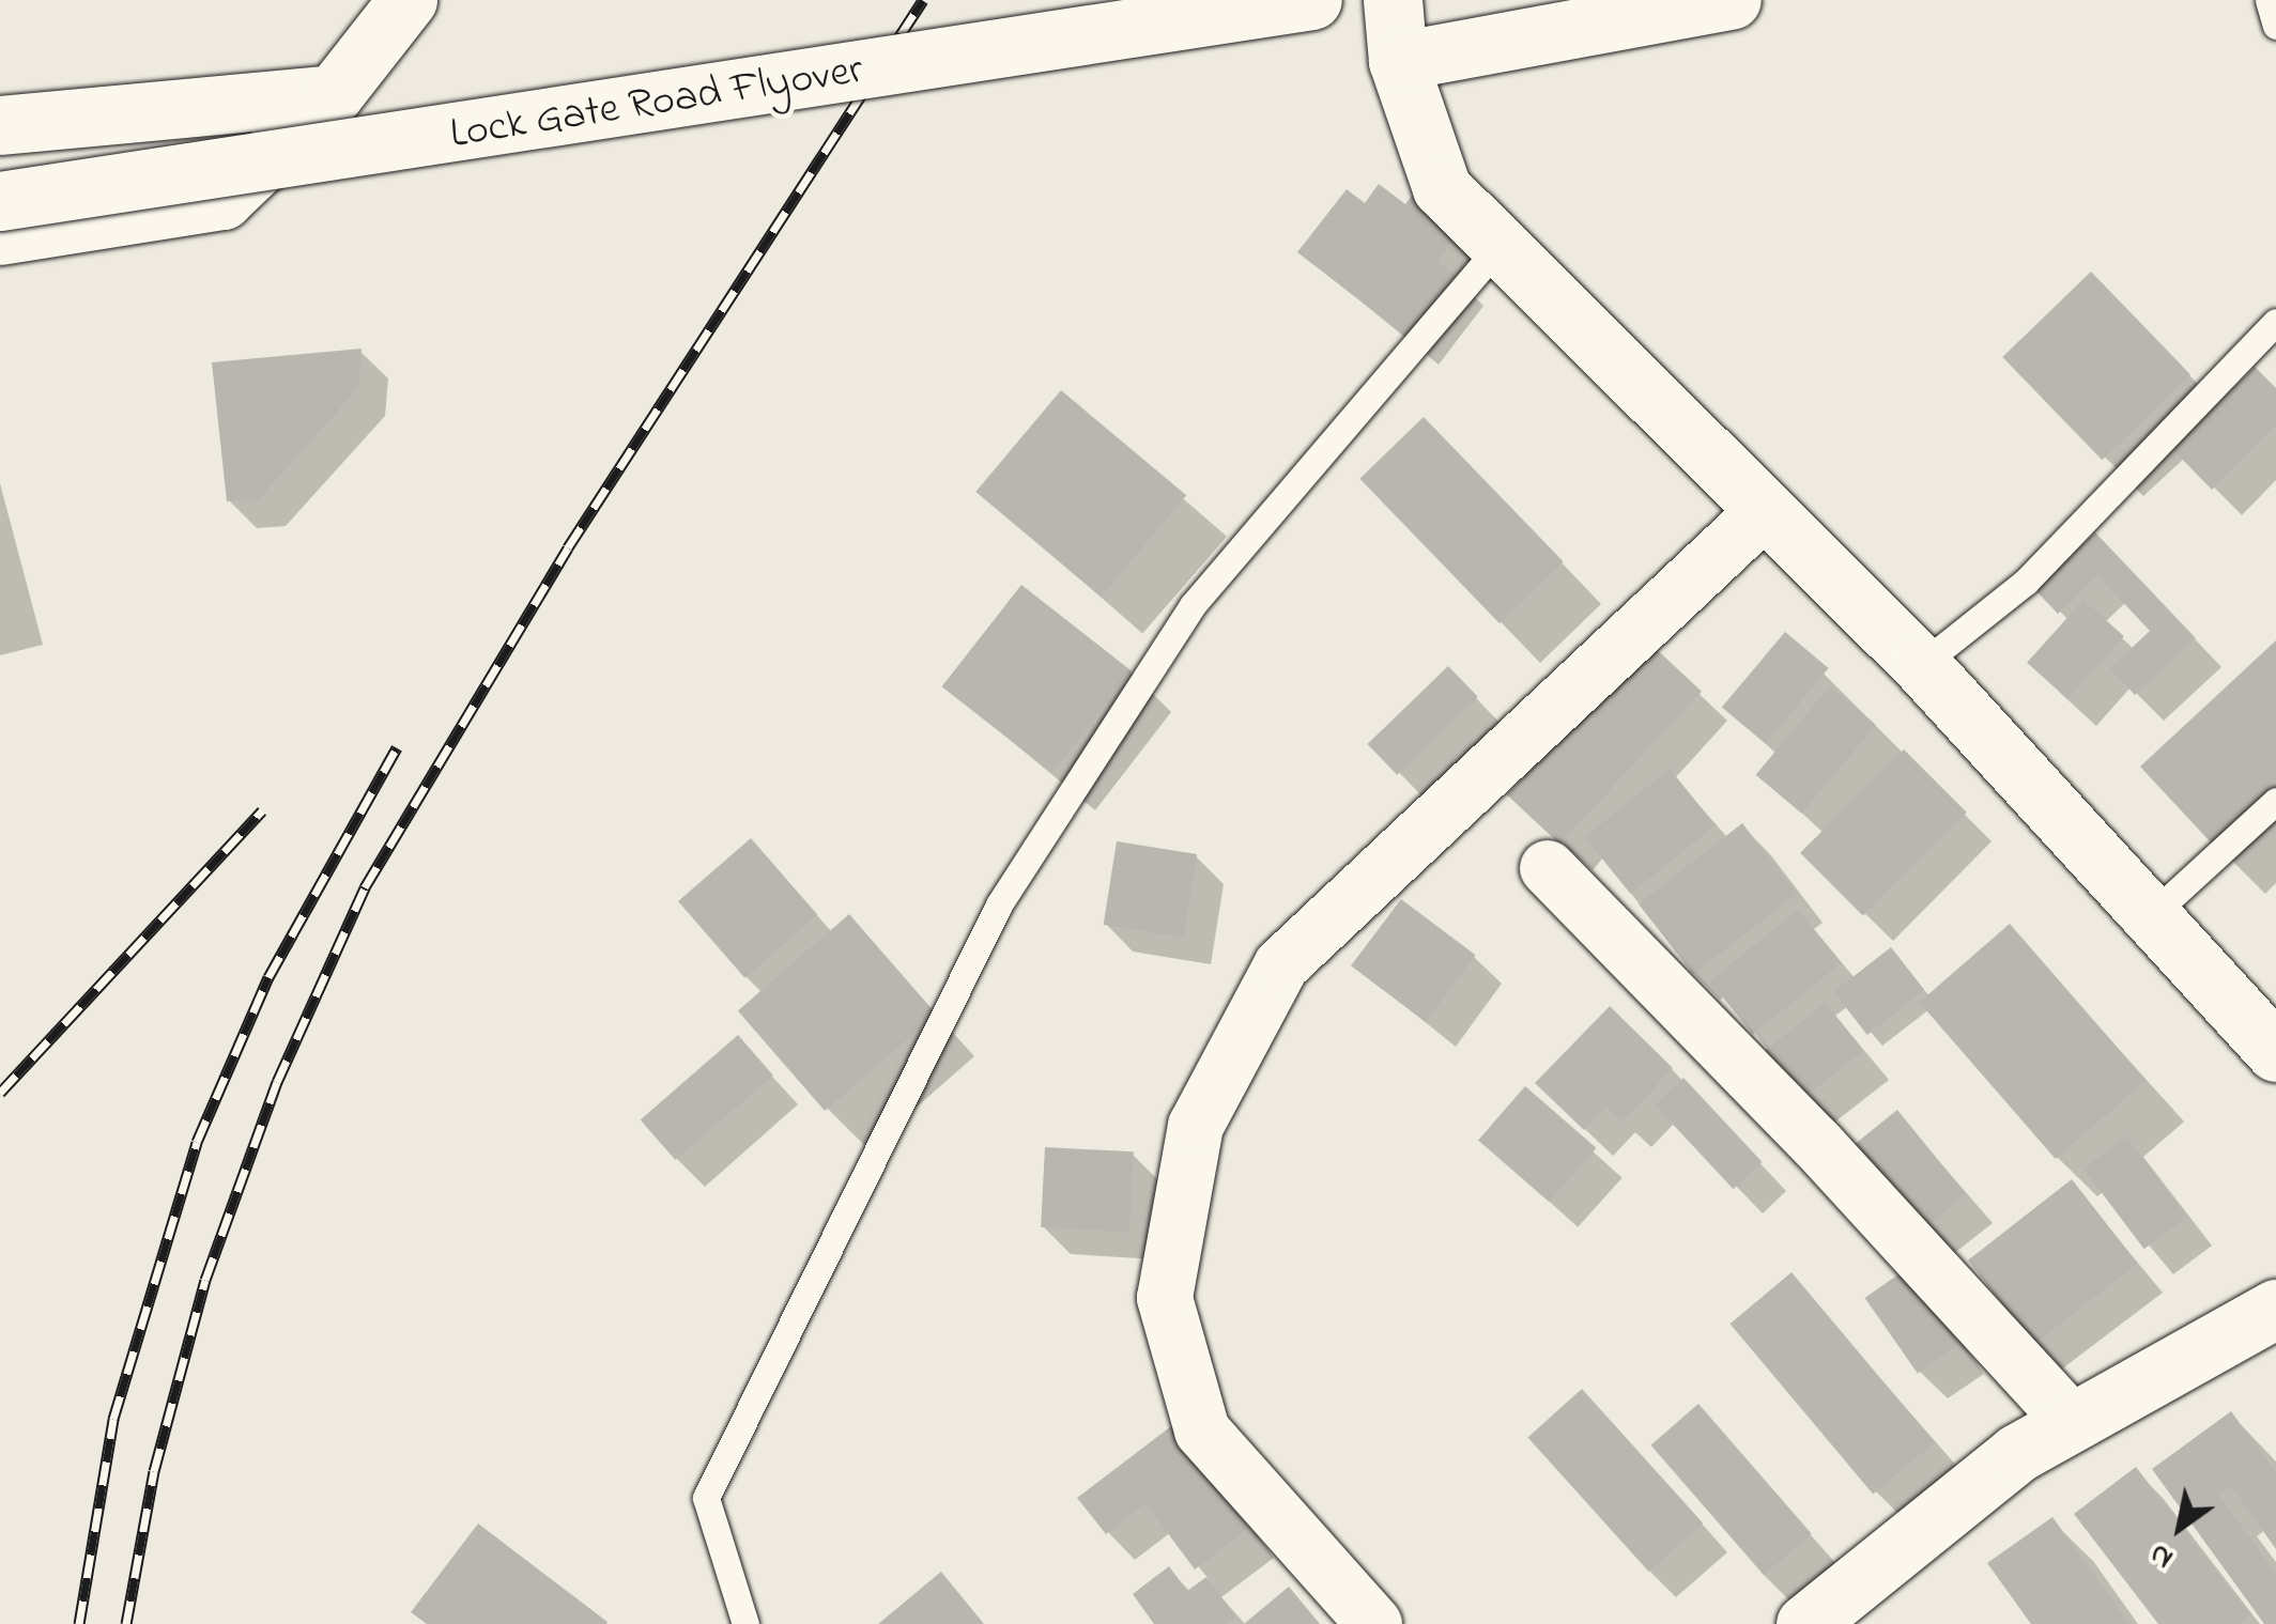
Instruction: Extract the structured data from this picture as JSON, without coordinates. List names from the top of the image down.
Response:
{
  "streets": {
    "street": ["Lock Gate Road Flyover"]
  },
  "north": "bottom left"
}
